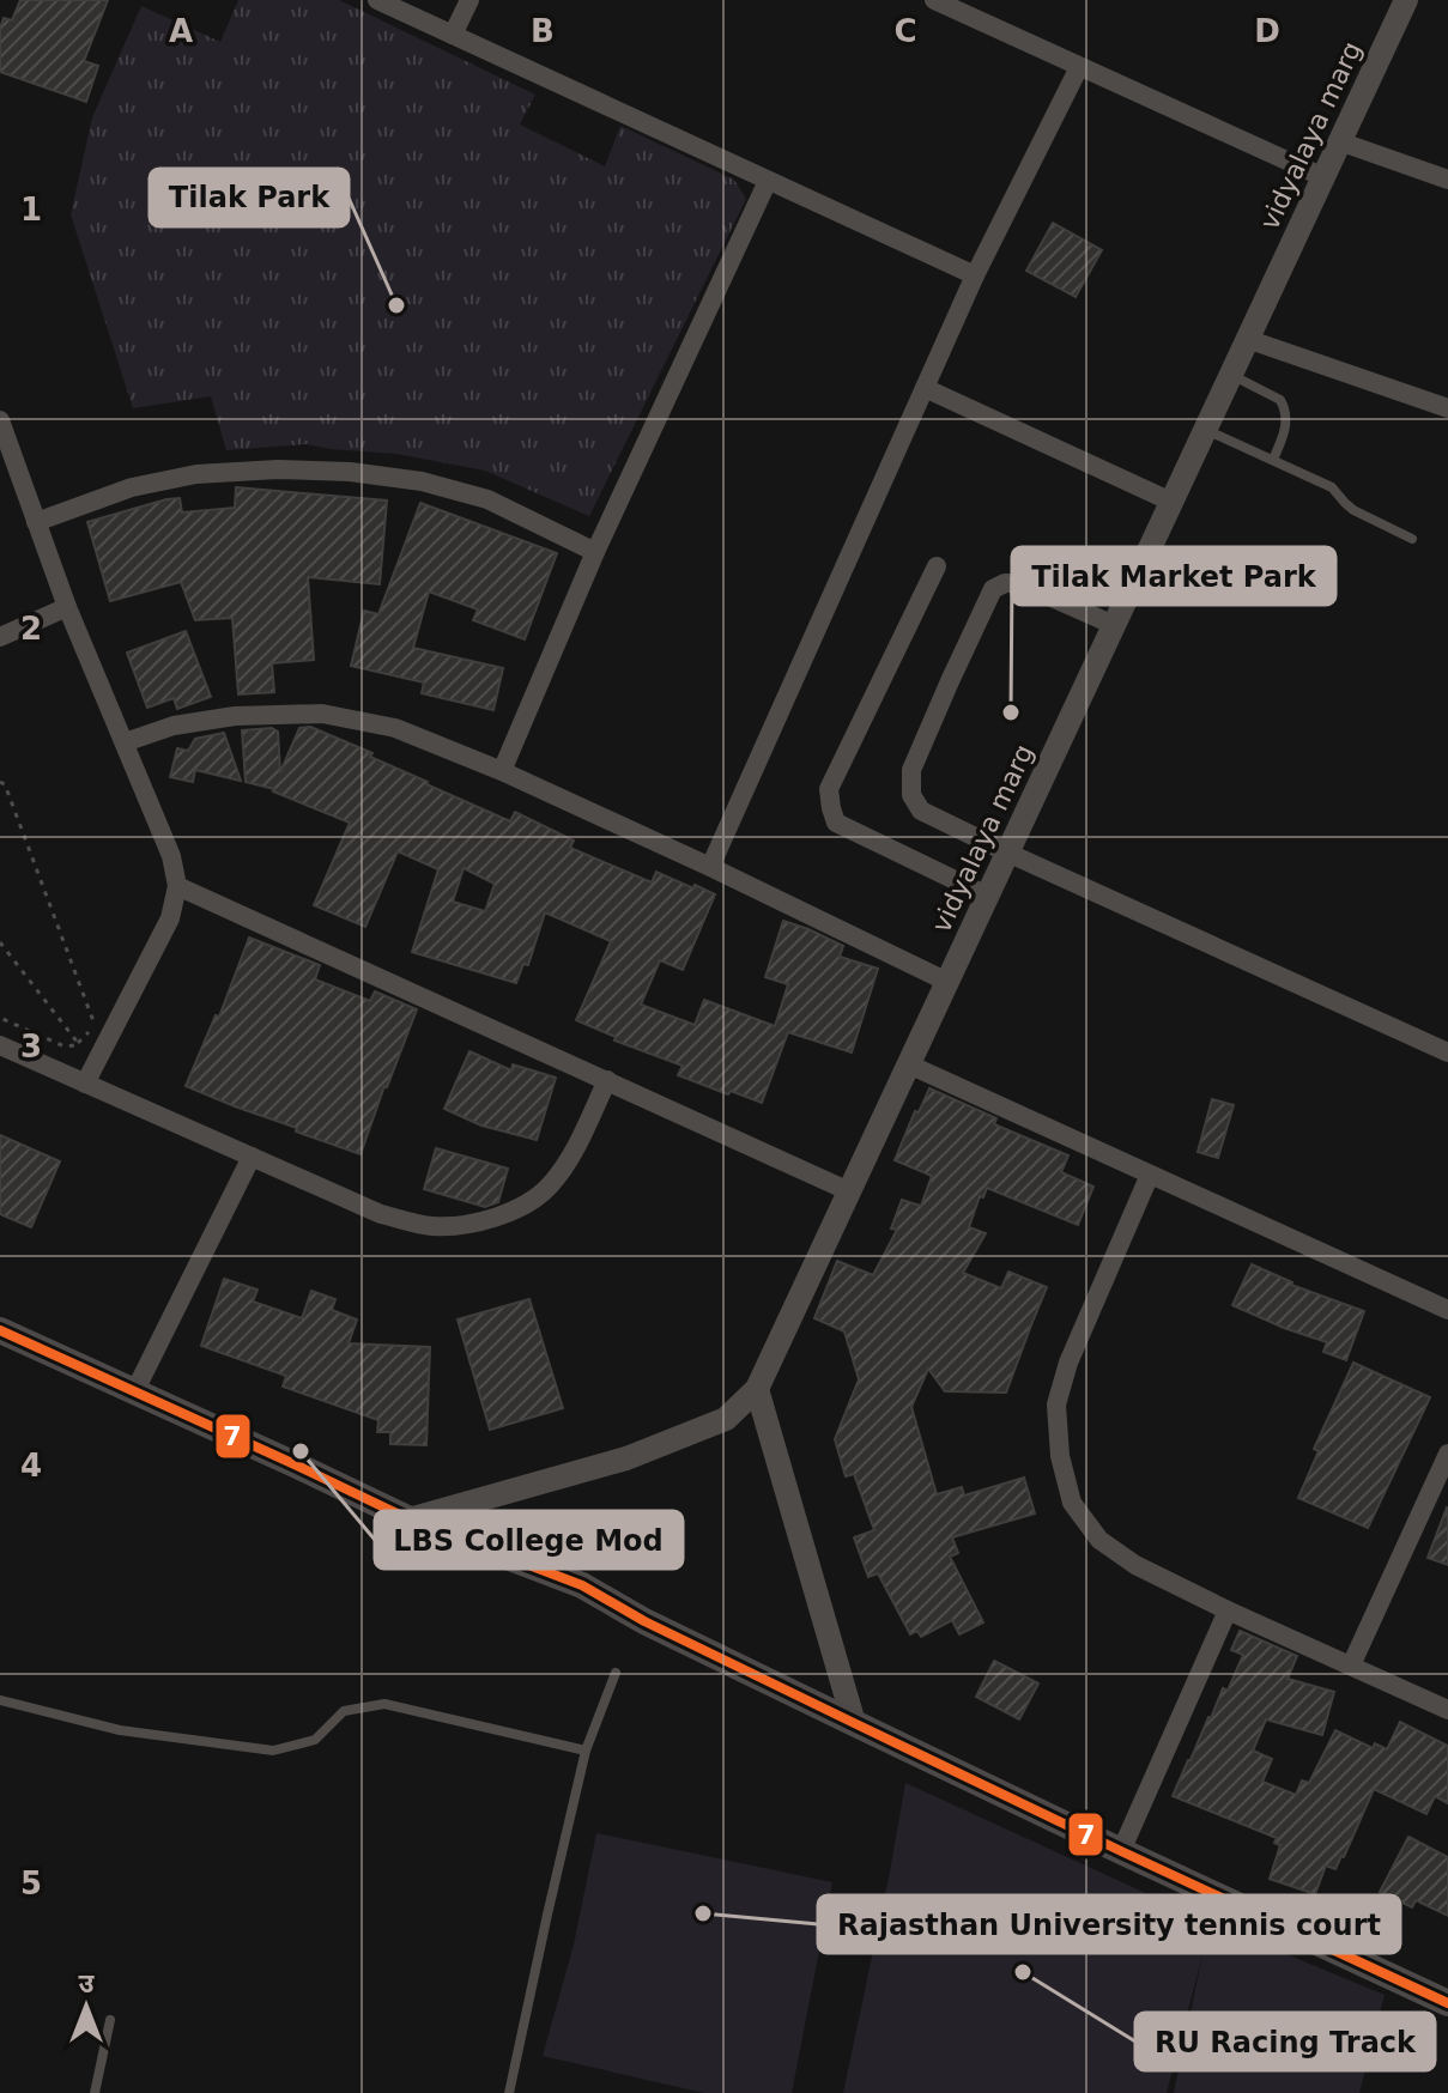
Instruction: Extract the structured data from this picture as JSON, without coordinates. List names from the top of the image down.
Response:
{
  "streets": {
    "street": ["vidyalaya marg"]
  },
  "places": [
    "Tilak Park",
    "Tilak Market Park",
    "LBS College Mod",
    "Rajasthan University tennis court",
    "RU Racing Track"
  ],
  "lines": ["transit line 7"],
  "north": "top",
  "grid": {
    "columns": [
      "A",
      "B",
      "C",
      "D"
    ],
    "rows": [
      "1",
      "2",
      "3",
      "4",
      "5"
    ]
  }
}
